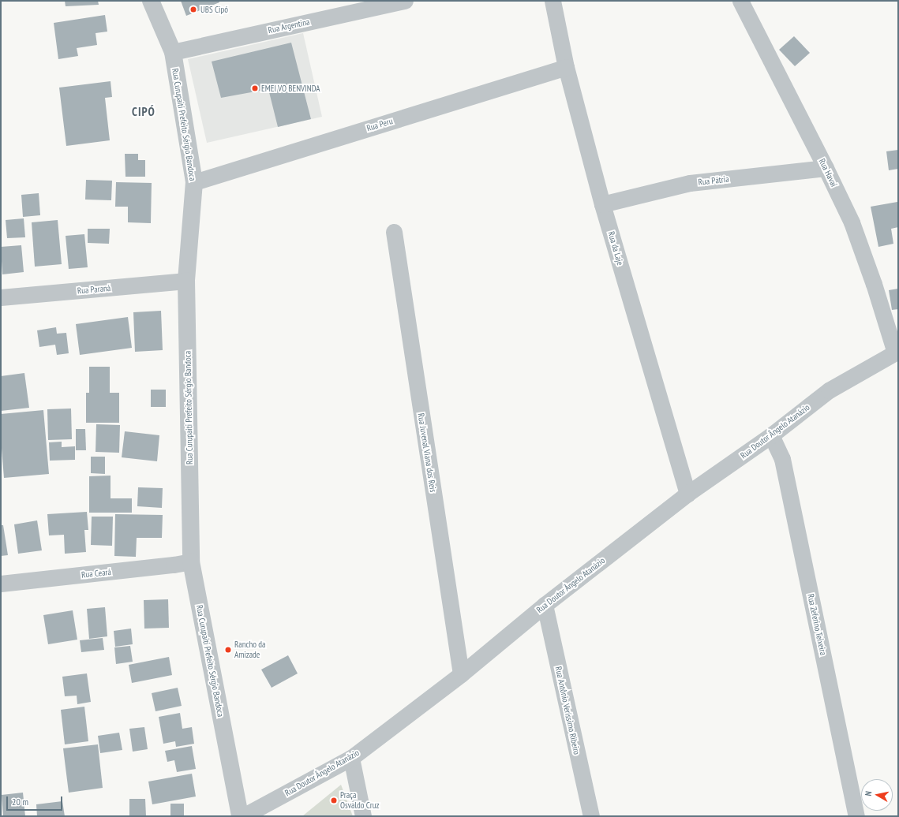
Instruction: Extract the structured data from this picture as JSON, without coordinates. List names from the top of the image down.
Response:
{
  "streets": {
    "street": [
      "Rua Argentina",
      "Rua Curupaiti Prefeito Sérgio Bandoca",
      "Rua Peru",
      "Rua Havaí",
      "Rua Pátria",
      "Rua da Laje",
      "Rua Paraná",
      "Rua Doutor Ângelo Atanázio",
      "Rua Juvenal Viana dos Reis",
      "Rua Ceará",
      "Rua Zeferino Teixeira",
      "Rua Antônio Veríssimo Ribeiro"
    ]
  },
  "crossings": [
    ["Rua Argentina", "Rua Curupaiti Prefeito Sérgio Bandoca"],
    ["Rua Curupaiti Prefeito Sérgio Bandoca", "Rua Peru"],
    ["Rua Curupaiti Prefeito Sérgio Bandoca", "Rua Paraná"],
    ["Rua Curupaiti Prefeito Sérgio Bandoca", "Rua Ceará"],
    ["Rua Peru", "Rua da Laje"],
    ["Rua Havaí", "Rua Pátria"],
    ["Rua Havaí", "Rua Doutor Ângelo Atanázio"],
    ["Rua Pátria", "Rua da Laje"],
    ["Rua da Laje", "Rua Doutor Ângelo Atanázio"],
    ["Rua Doutor Ângelo Atanázio", "Rua Juvenal Viana dos Reis"],
    ["Rua Doutor Ângelo Atanázio", "Rua Zeferino Teixeira"],
    ["Rua Doutor Ângelo Atanázio", "Rua Antônio Veríssimo Ribeiro"]
  ],
  "districts": ["CIPÓ"],
  "places": [
    "UBS Cipó",
    "EMEI VO BENVINDA",
    "Rancho da Amizade",
    "Praça Osvaldo Cruz"
  ],
  "scale_bar": "20 m",
  "north": "left"
}
